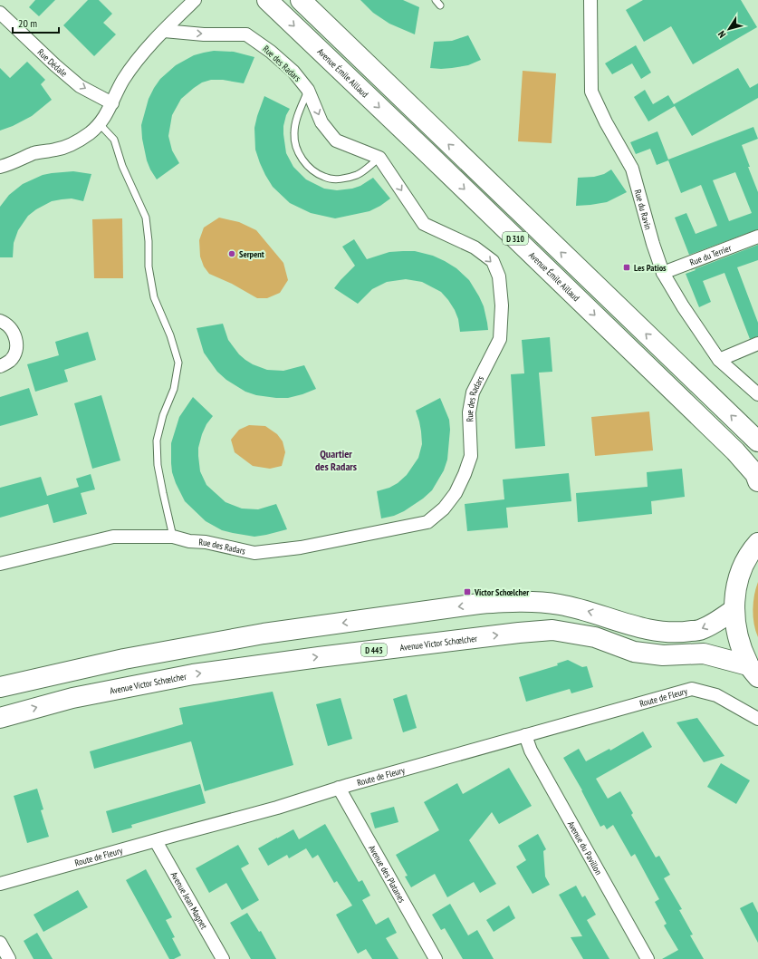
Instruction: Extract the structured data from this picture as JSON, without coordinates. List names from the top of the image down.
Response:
{
  "streets": {
    "main road": [
      "Avenue Émile Aillaud",
      "D 310",
      "Avenue Victor Schœlcher",
      "D 445"
    ],
    "street": [
      "Rue Dédale",
      "Rue des Radars",
      "Rue du Ravin",
      "Rue du Terrier",
      "Route de Fleury",
      "Avenue du Pavillon",
      "Avenue des Platanes",
      "Avenue Jean Magnet"
    ]
  },
  "crossings": [
    ["Rue du Ravin", "Rue du Terrier"],
    ["Route de Fleury", "Avenue du Pavillon"],
    ["Route de Fleury", "Avenue des Platanes"],
    ["Route de Fleury", "Avenue Jean Magnet"]
  ],
  "one_way": ["Rue Dédale"],
  "districts": ["Quartier des Radars"],
  "places": {
    "other": ["Serpent"],
    "transit": ["Les Patios", "Victor Schœlcher"]
  },
  "scale_bar": "20 m",
  "north": "bottom left"
}
